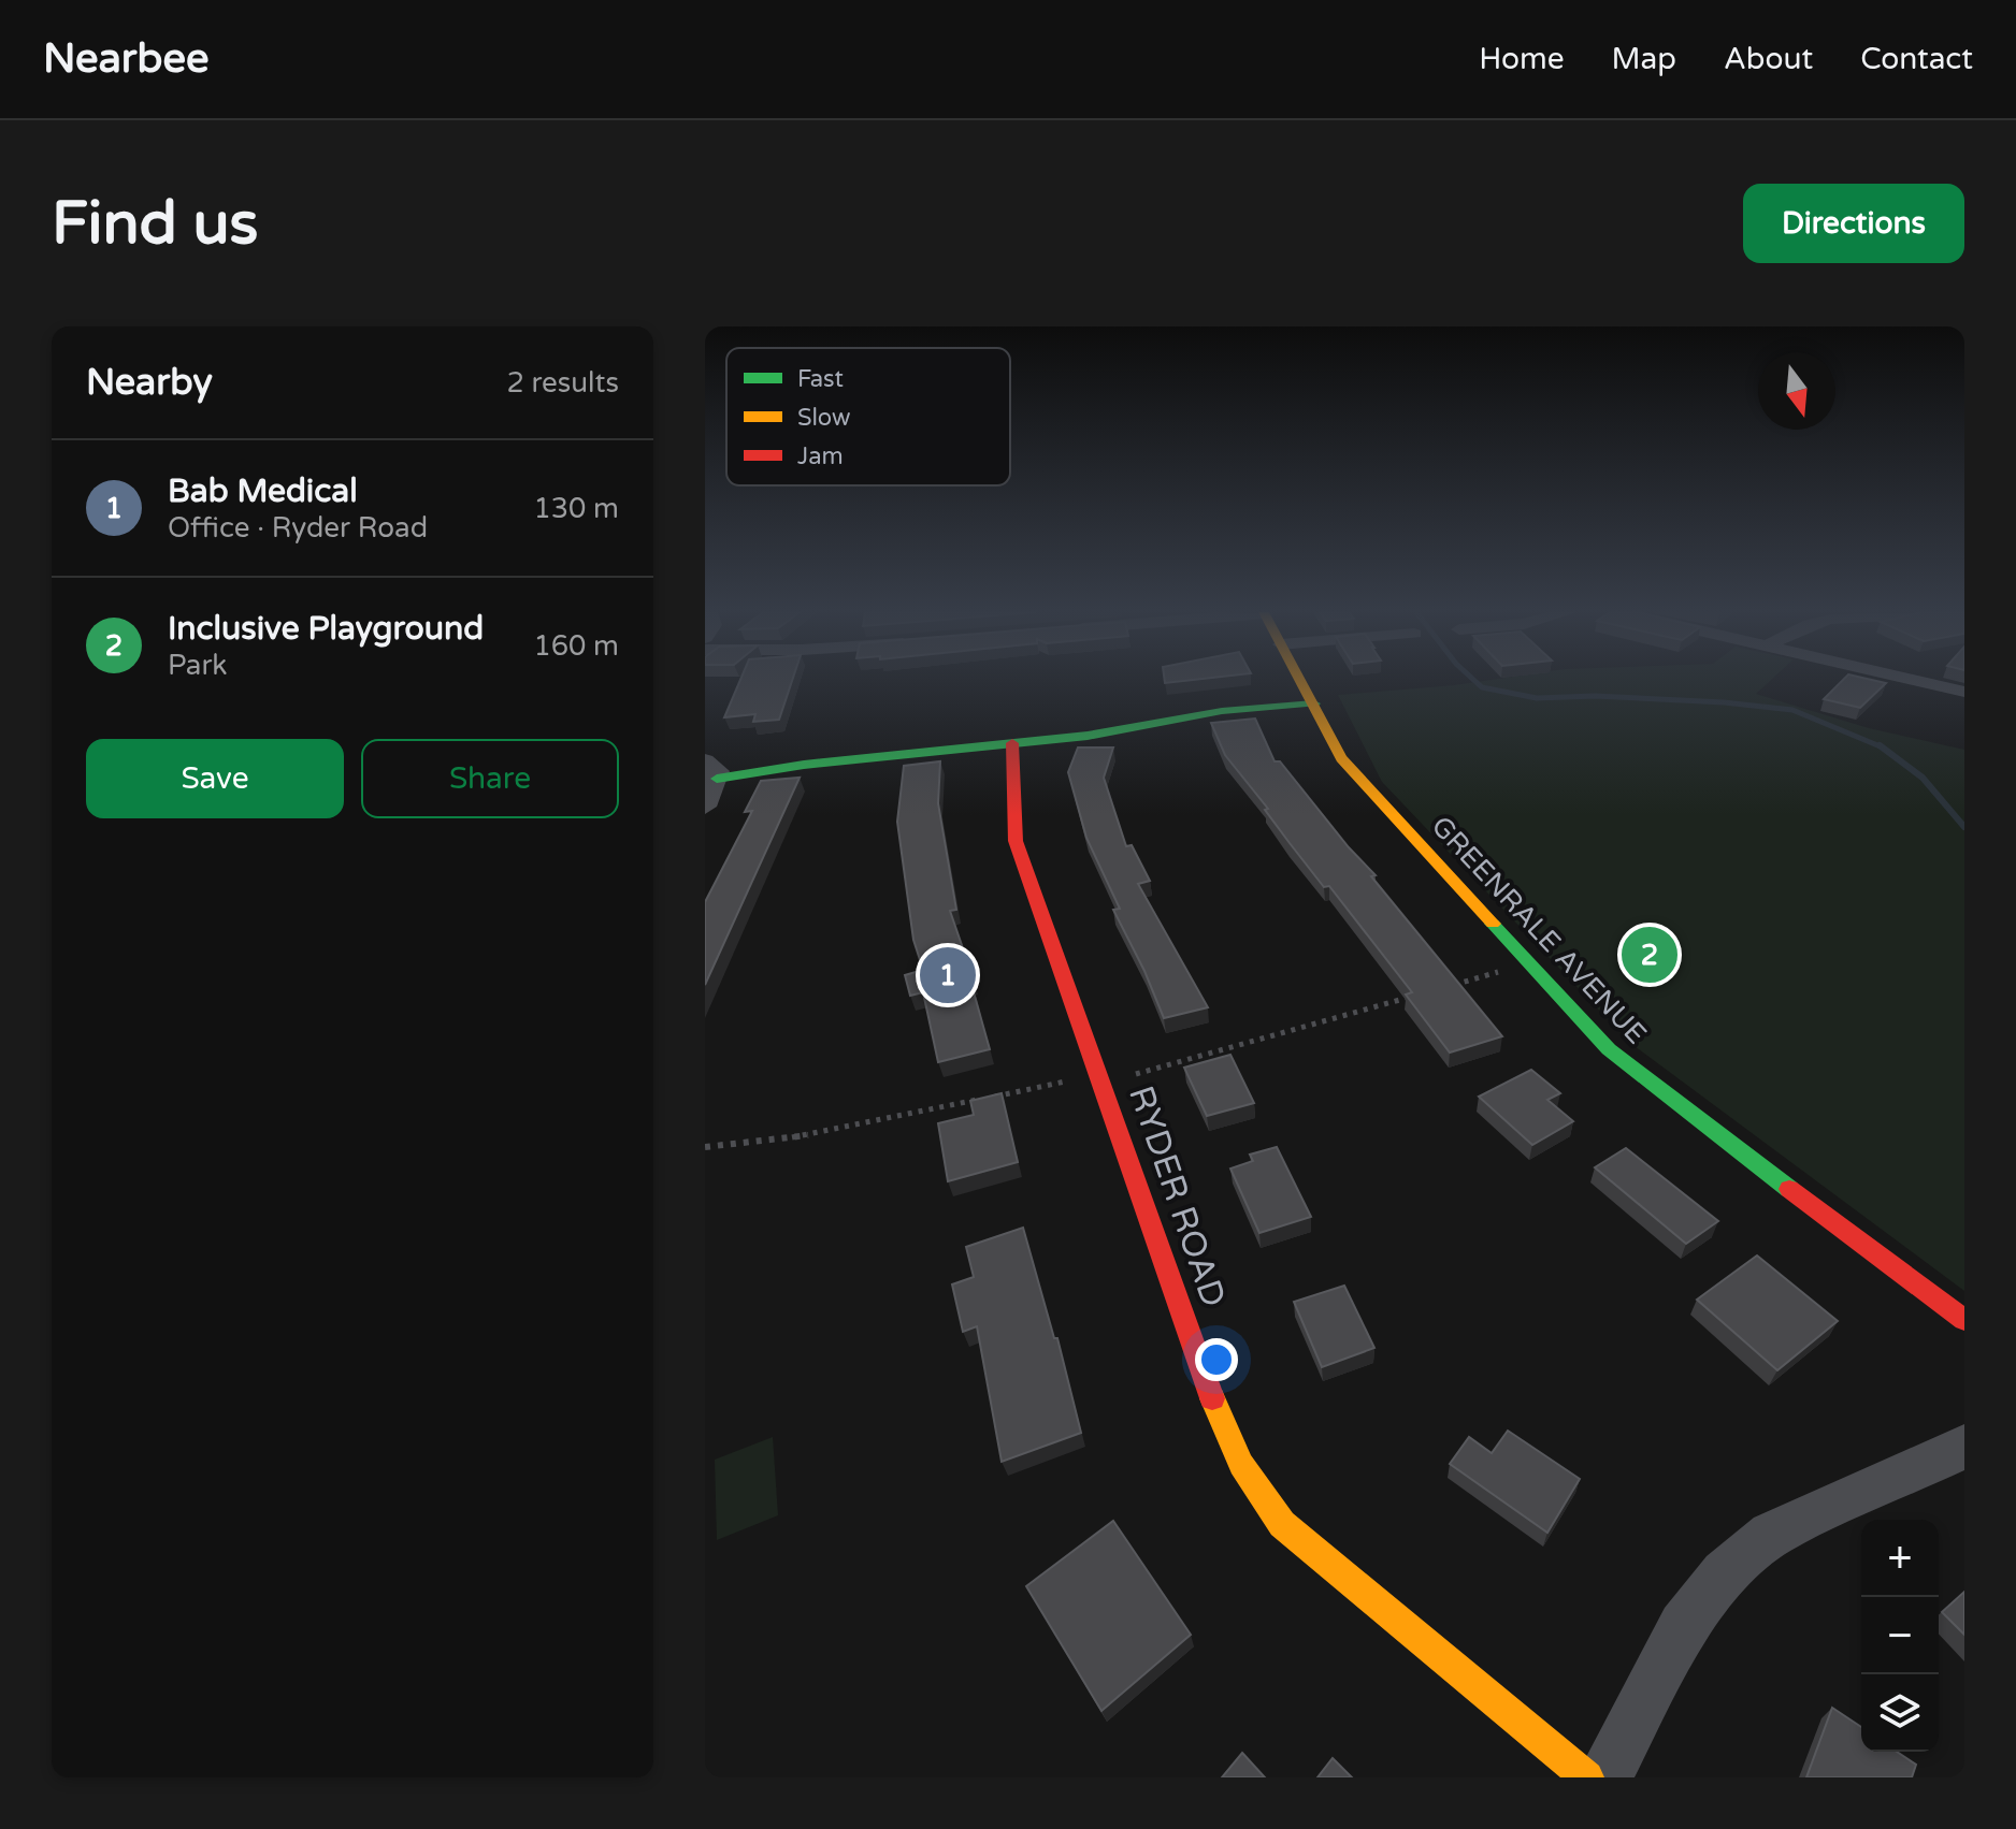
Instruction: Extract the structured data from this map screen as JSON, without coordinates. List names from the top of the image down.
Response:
{
  "streets": {
    "street": ["GREENRALE AVENUE", "RYDER ROAD"]
  },
  "legend": ["Fast", "Slow", "Jam"],
  "north": "bottom",
  "page": {
    "header": "Nearbee",
    "nav": [
      "Home",
      "Map",
      "About",
      "Contact"
    ],
    "buttons": [
      "Directions",
      ["Save", "Share"]
    ],
    "title": "Find us",
    "heading": ["Nearby", "2 results"],
    "list": [
      {
        "mark": "1",
        "name": "Bab Medical",
        "note": "Office · Ryder Road",
        "value": "130 m"
      },
      {
        "mark": "2",
        "name": "Inclusive Playground",
        "note": "Park",
        "value": "160 m"
      }
    ],
    "pins": ["2", "1"],
    "map_buttons": ["+", "−"]
  }
}
